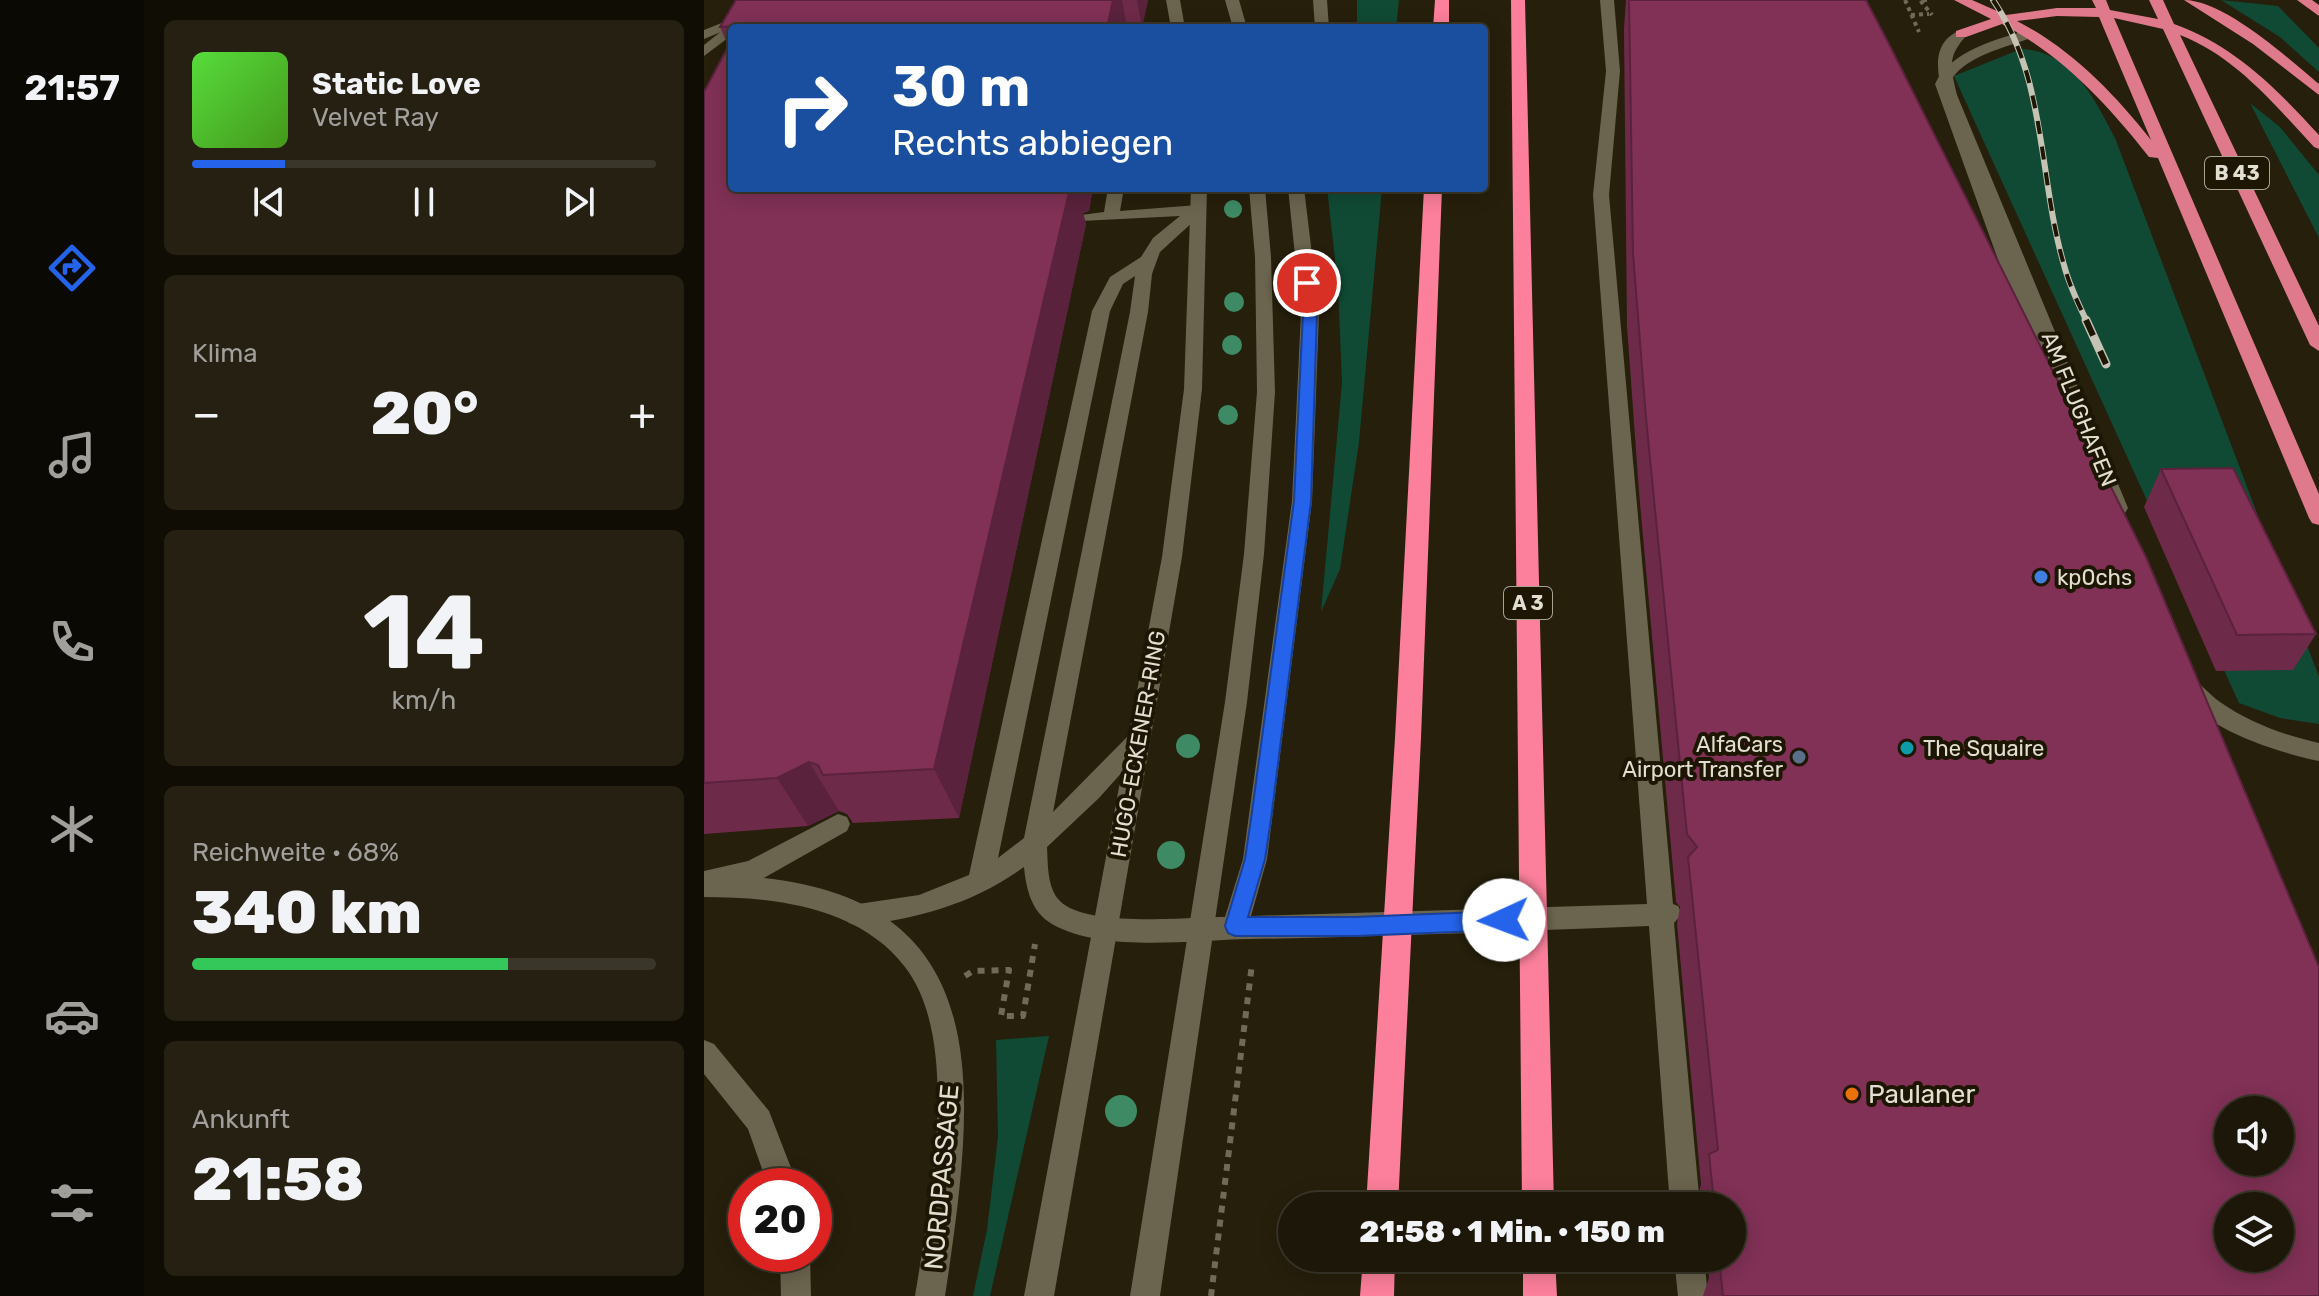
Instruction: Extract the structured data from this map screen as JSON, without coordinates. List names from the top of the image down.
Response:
{
  "streets": {
    "highway": ["B 43", "A 3"],
    "street": ["AM FLUGHAFEN", "HUGO-ECKENER-RING", "NORDPASSAGE"]
  },
  "places": [
    "kp0chs",
    "The Squaire",
    "AlfaCars Airport Transfer",
    "Paulaner"
  ],
  "page": {
    "tabs": "21:57",
    "turn": ["30 m", "Rechts abbiegen"],
    "song": ["Static Love", "Velvet Ray"],
    "tile": [
      "Klima",
      ["14", "km/h"],
      ["Reichweite · 68%", "340 km"],
      ["Ankunft", "21:58"]
    ],
    "heat": ["−", "20°", "+"],
    "limit": "20",
    "trip": "21:58 · 1 Min. · 150 m"
  }
}
